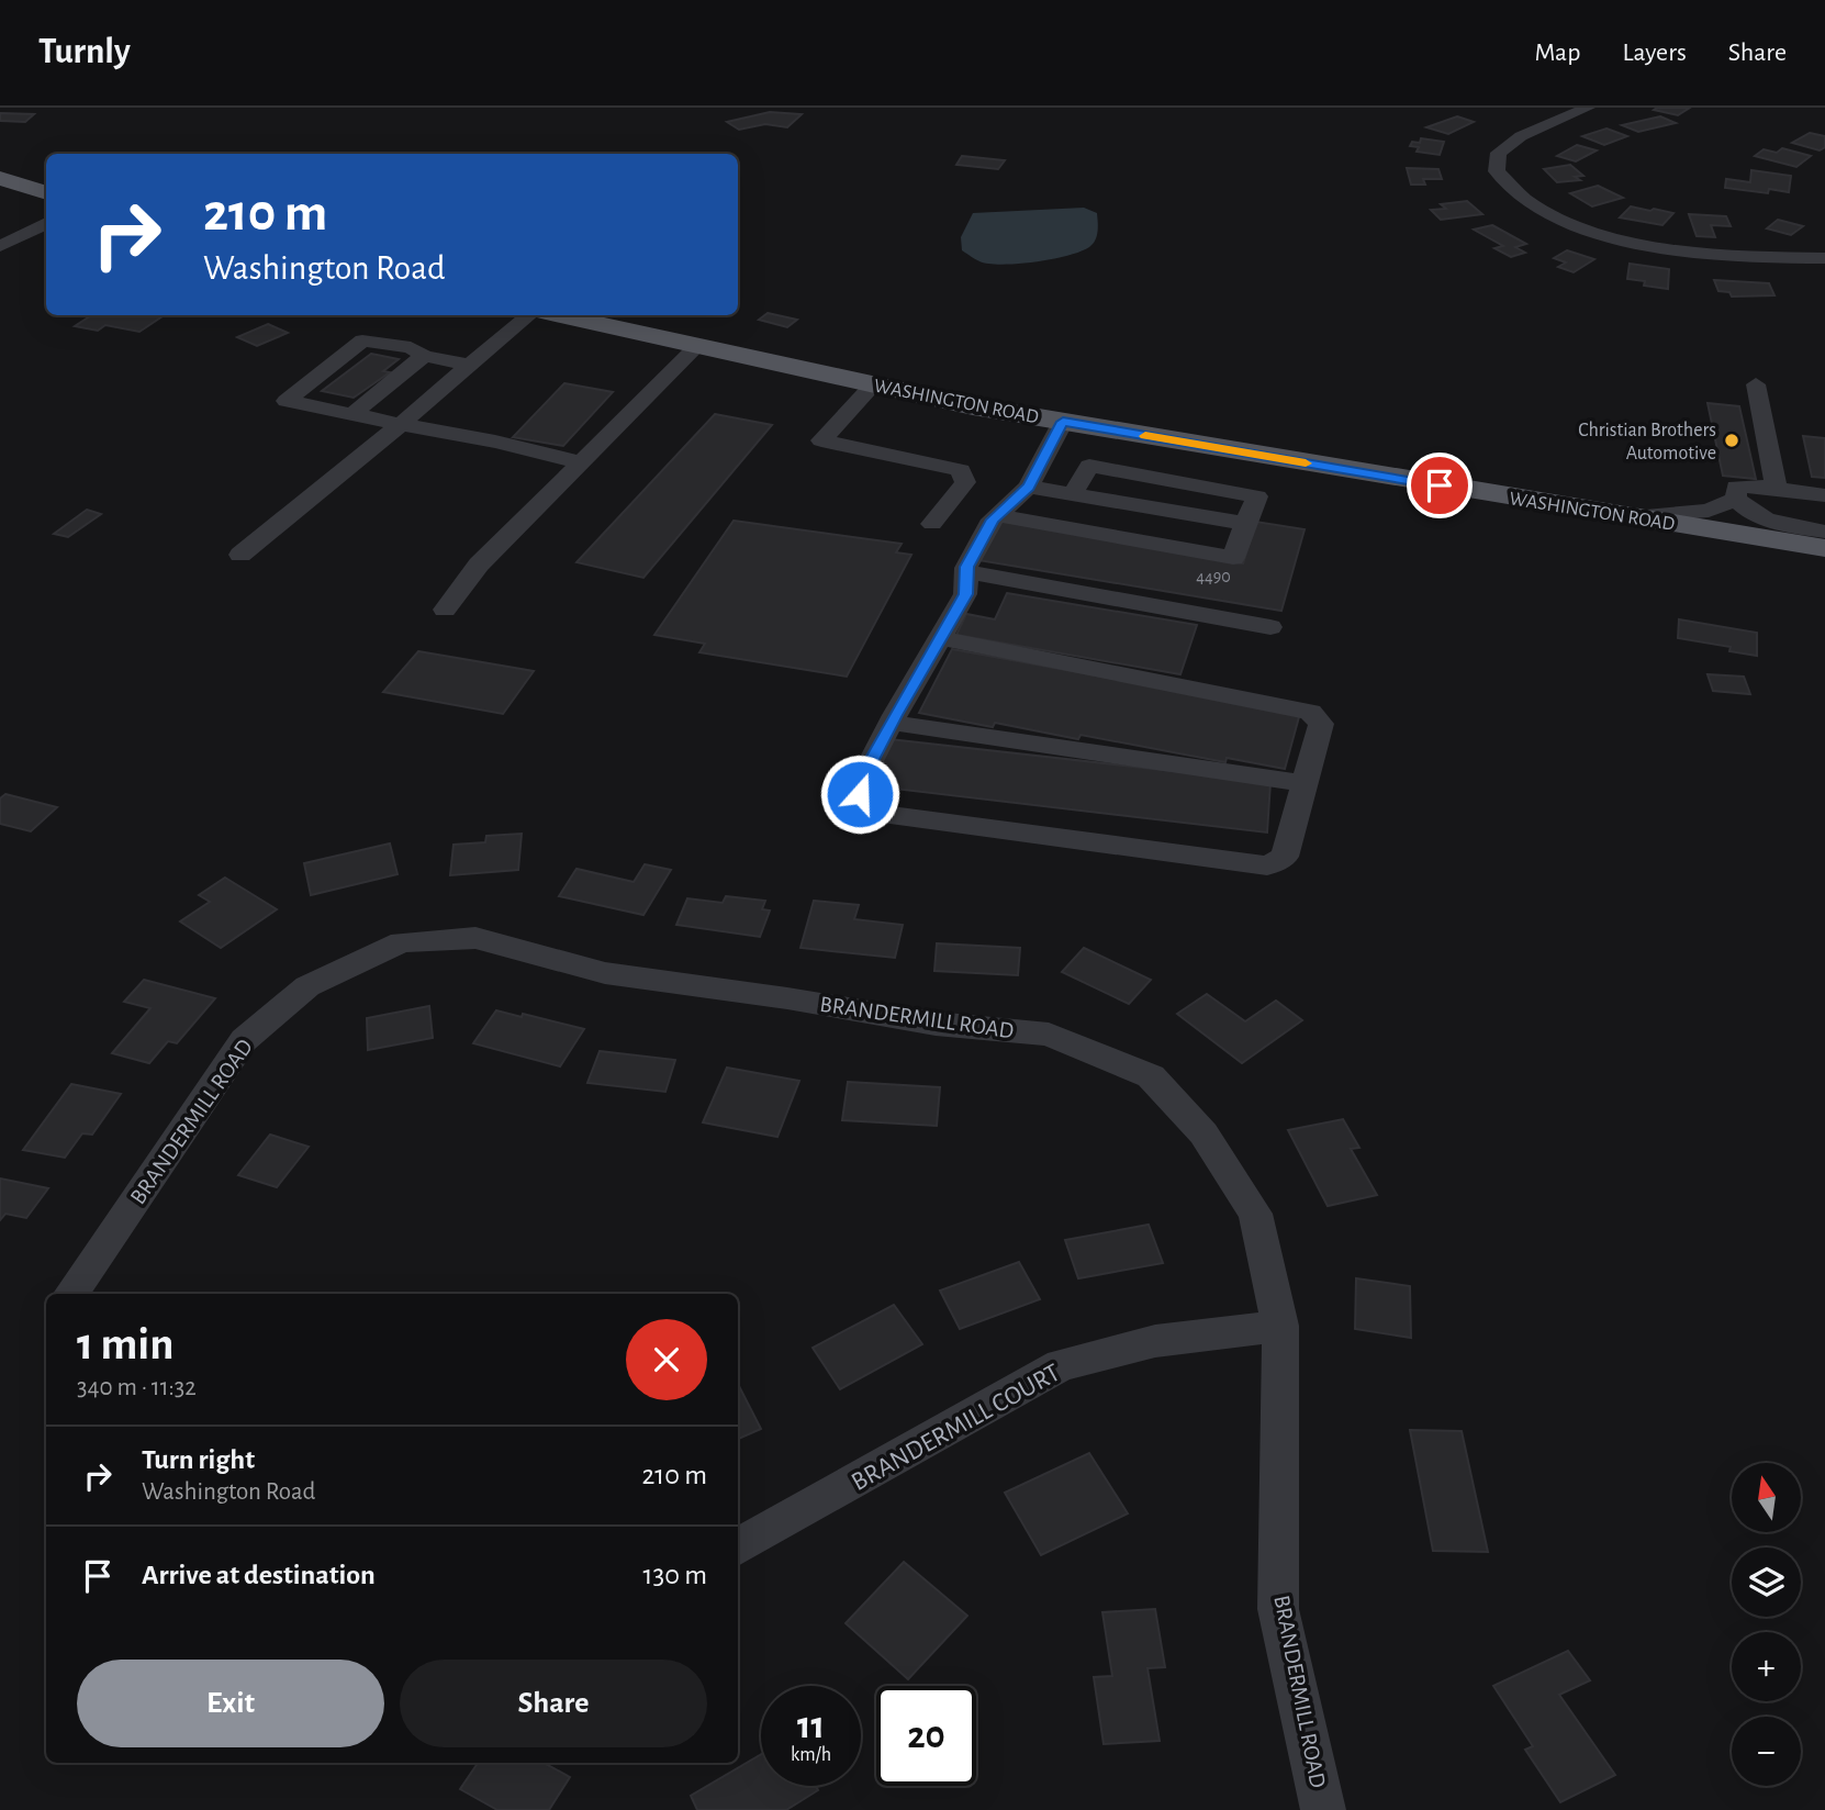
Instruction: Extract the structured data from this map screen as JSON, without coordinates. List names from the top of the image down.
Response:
{
  "streets": {
    "main road": ["WASHINGTON ROAD"],
    "street": ["BRANDERMILL ROAD", "BRANDERMILL COURT"]
  },
  "crossings": [
    ["BRANDERMILL ROAD", "BRANDERMILL COURT"]
  ],
  "places": ["Christian Brothers Automotive"],
  "house_numbers": ["4490"],
  "north": "top",
  "page": {
    "header": "Turnly",
    "nav": ["Map", "Layers", "Share"],
    "turn": ["210 m", "Washington Road"],
    "heading": ["1 min", "340 m · 11:32"],
    "list": [
      {
        "name": "Turn right",
        "note": "Washington Road",
        "value": "210 m"
      },
      {
        "name": "Arrive at destination",
        "value": "130 m"
      }
    ],
    "map_buttons": ["+", "−"],
    "buttons": ["Exit", "Share"],
    "speed": "11 km/h",
    "limit": "20"
  }
}
